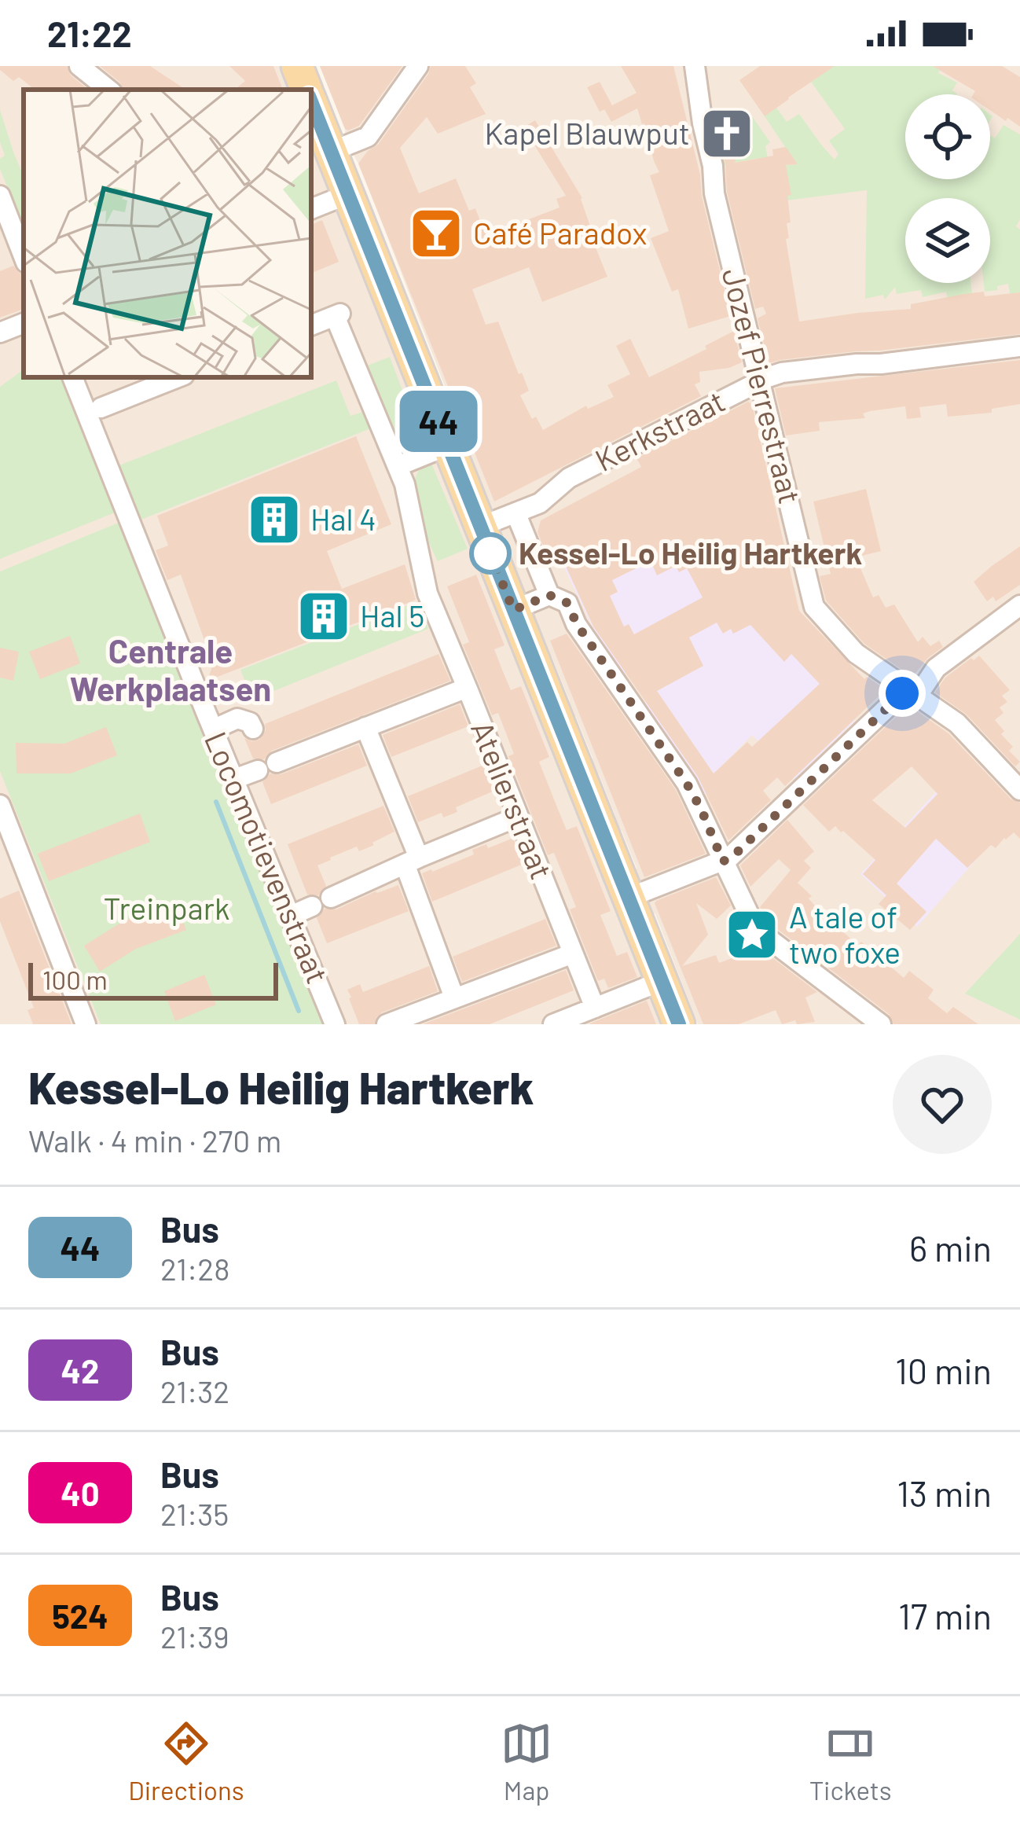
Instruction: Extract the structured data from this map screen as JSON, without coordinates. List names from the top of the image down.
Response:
{
  "streets": {
    "street": [
      "Jozef Pierrestraat",
      "Kerkstraat",
      "Atelierstraat",
      "Locomotievenstraat"
    ]
  },
  "crossings": [
    ["Jozef Pierrestraat", "Kerkstraat"]
  ],
  "districts": ["Centrale Werkplaatsen"],
  "parks": ["Treinpark"],
  "places": {
    "church": ["Kapel Blauwput"],
    "bar": ["Café Paradox"],
    "building": ["Hal 4", "Hal 5"],
    "other": ["Kessel-Lo Heilig Hartkerk"],
    "place": ["A tale of two foxe"]
  },
  "lines": ["bus line 44"],
  "scale_bar": "100 m",
  "page": {
    "status": "21:22",
    "on_map": "44",
    "scale": "100 m",
    "heading": ["Kessel-Lo Heilig Hartkerk", "Walk · 4 min · 270 m"],
    "list": [
      {
        "mark": "44",
        "name": "Bus",
        "note": "21:28",
        "value": "6 min"
      },
      {
        "mark": "42",
        "name": "Bus",
        "note": "21:32",
        "value": "10 min"
      },
      {
        "mark": "40",
        "name": "Bus",
        "note": "21:35",
        "value": "13 min"
      },
      {
        "mark": "524",
        "name": "Bus",
        "note": "21:39",
        "value": "17 min"
      }
    ],
    "tabs": ["Directions", "Map", "Tickets"]
  }
}
